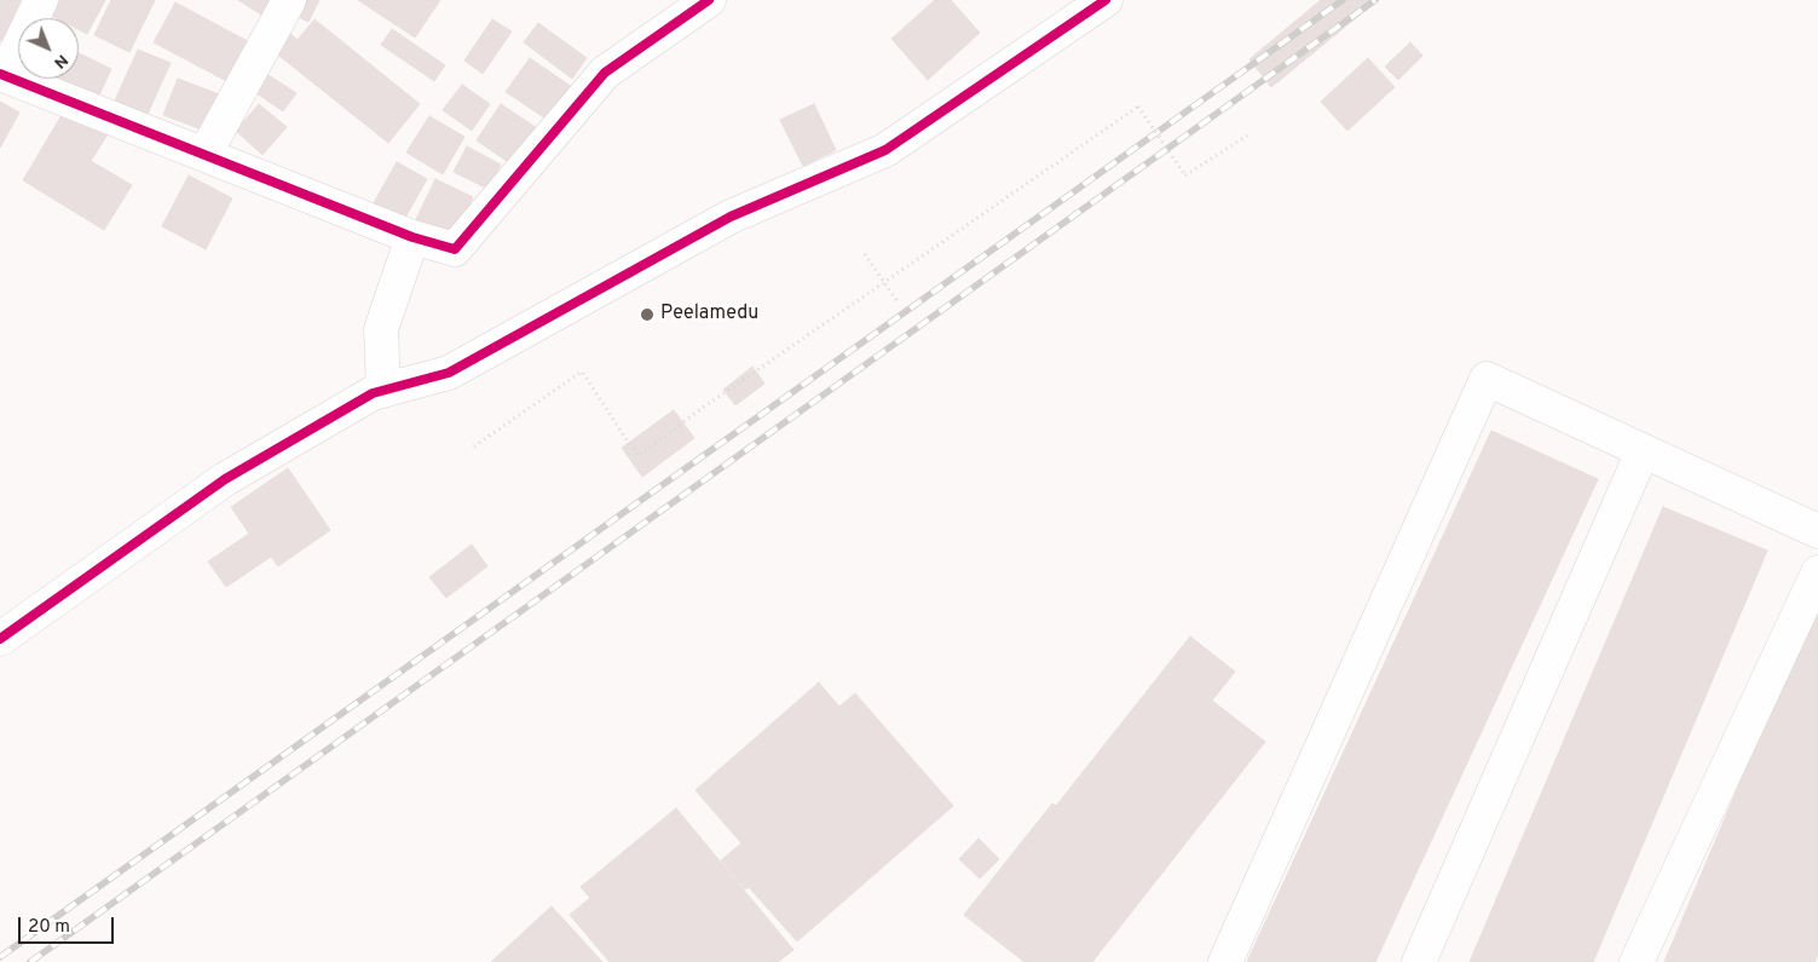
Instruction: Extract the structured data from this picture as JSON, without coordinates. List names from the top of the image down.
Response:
{
  "places": ["Peelamedu"],
  "scale_bar": "20 m",
  "north": "bottom right"
}
